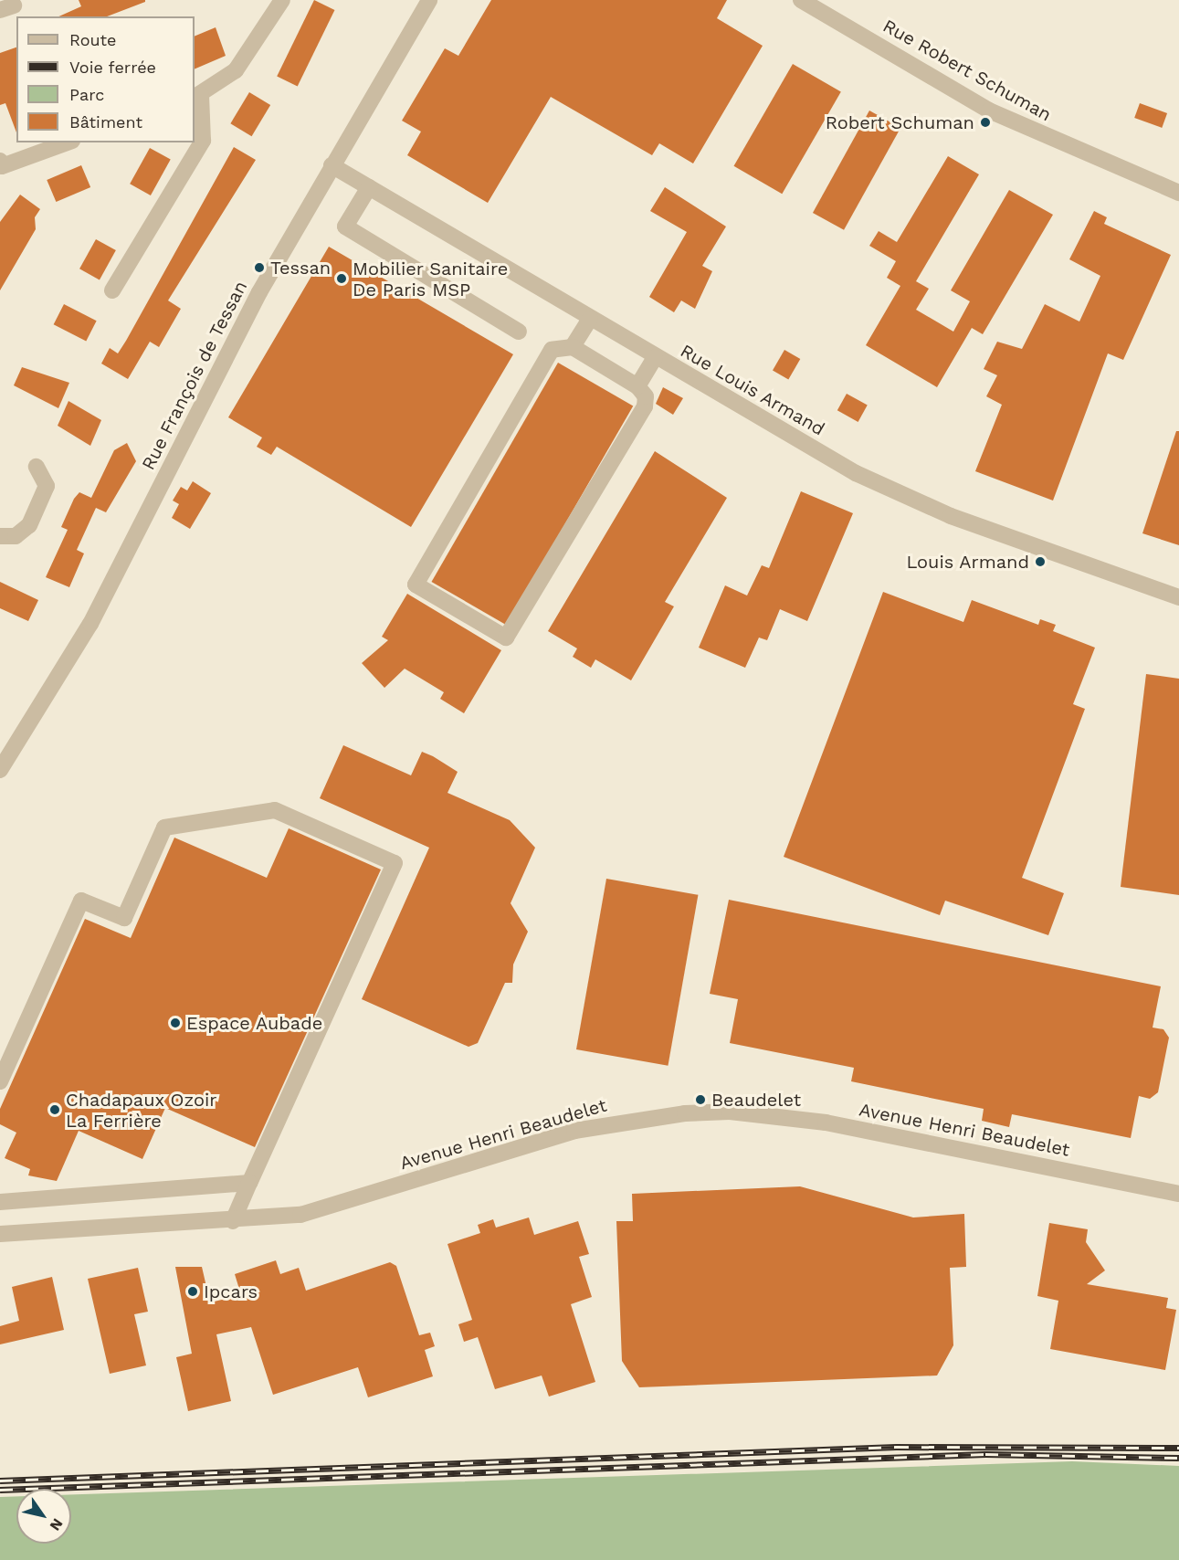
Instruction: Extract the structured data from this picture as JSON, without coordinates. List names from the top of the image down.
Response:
{
  "streets": {
    "street": [
      "Rue Robert Schuman",
      "Rue François de Tessan",
      "Rue Louis Armand",
      "Avenue Henri Beaudelet"
    ]
  },
  "crossings": [
    ["Rue François de Tessan", "Rue Louis Armand"]
  ],
  "places": [
    "Robert Schuman",
    "Tessan",
    "Mobilier Sanitaire De Paris MSP",
    "Louis Armand",
    "Espace Aubade",
    "Beaudelet",
    "Chadapaux Ozoir La Ferrière",
    "Ipcars"
  ],
  "legend": [
    "Route",
    "Voie ferrée",
    "Parc",
    "Bâtiment"
  ],
  "north": "bottom right"
}
